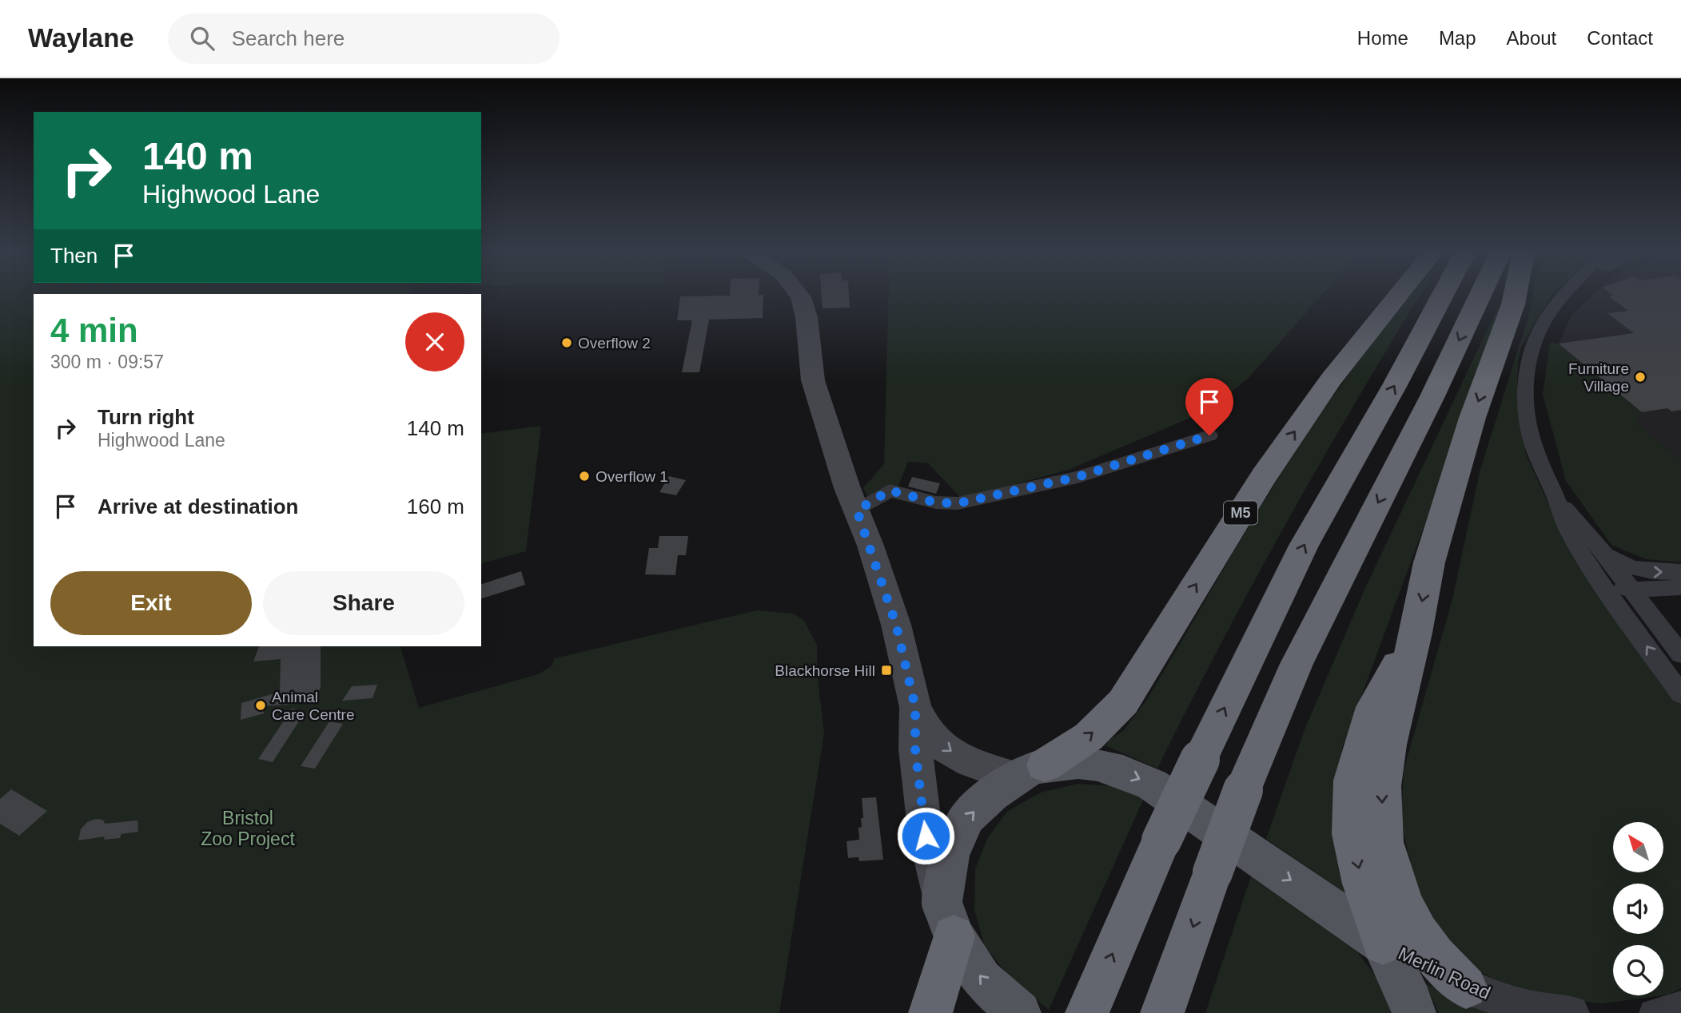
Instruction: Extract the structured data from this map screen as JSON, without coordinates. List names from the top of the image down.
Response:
{
  "streets": {
    "highway": ["M5"],
    "street": ["Merlin Road"]
  },
  "parks": ["Bristol Zoo Project"],
  "places": {
    "other": [
      "Overflow 2",
      "Furniture Village",
      "Overflow 1",
      "Animal Care Centre"
    ],
    "transit": ["Blackhorse Hill"]
  },
  "north": "top left",
  "page": {
    "header": "Waylane",
    "search": "Search here",
    "nav": [
      "Home",
      "Map",
      "About",
      "Contact"
    ],
    "turn": ["140 m", "Highwood Lane"],
    "then": "Then",
    "heading": ["4 min", "300 m · 09:57"],
    "list": [
      {
        "name": "Turn right",
        "note": "Highwood Lane",
        "value": "140 m"
      },
      {
        "name": "Arrive at destination",
        "value": "160 m"
      }
    ],
    "buttons": ["Exit", "Share"]
  }
}
